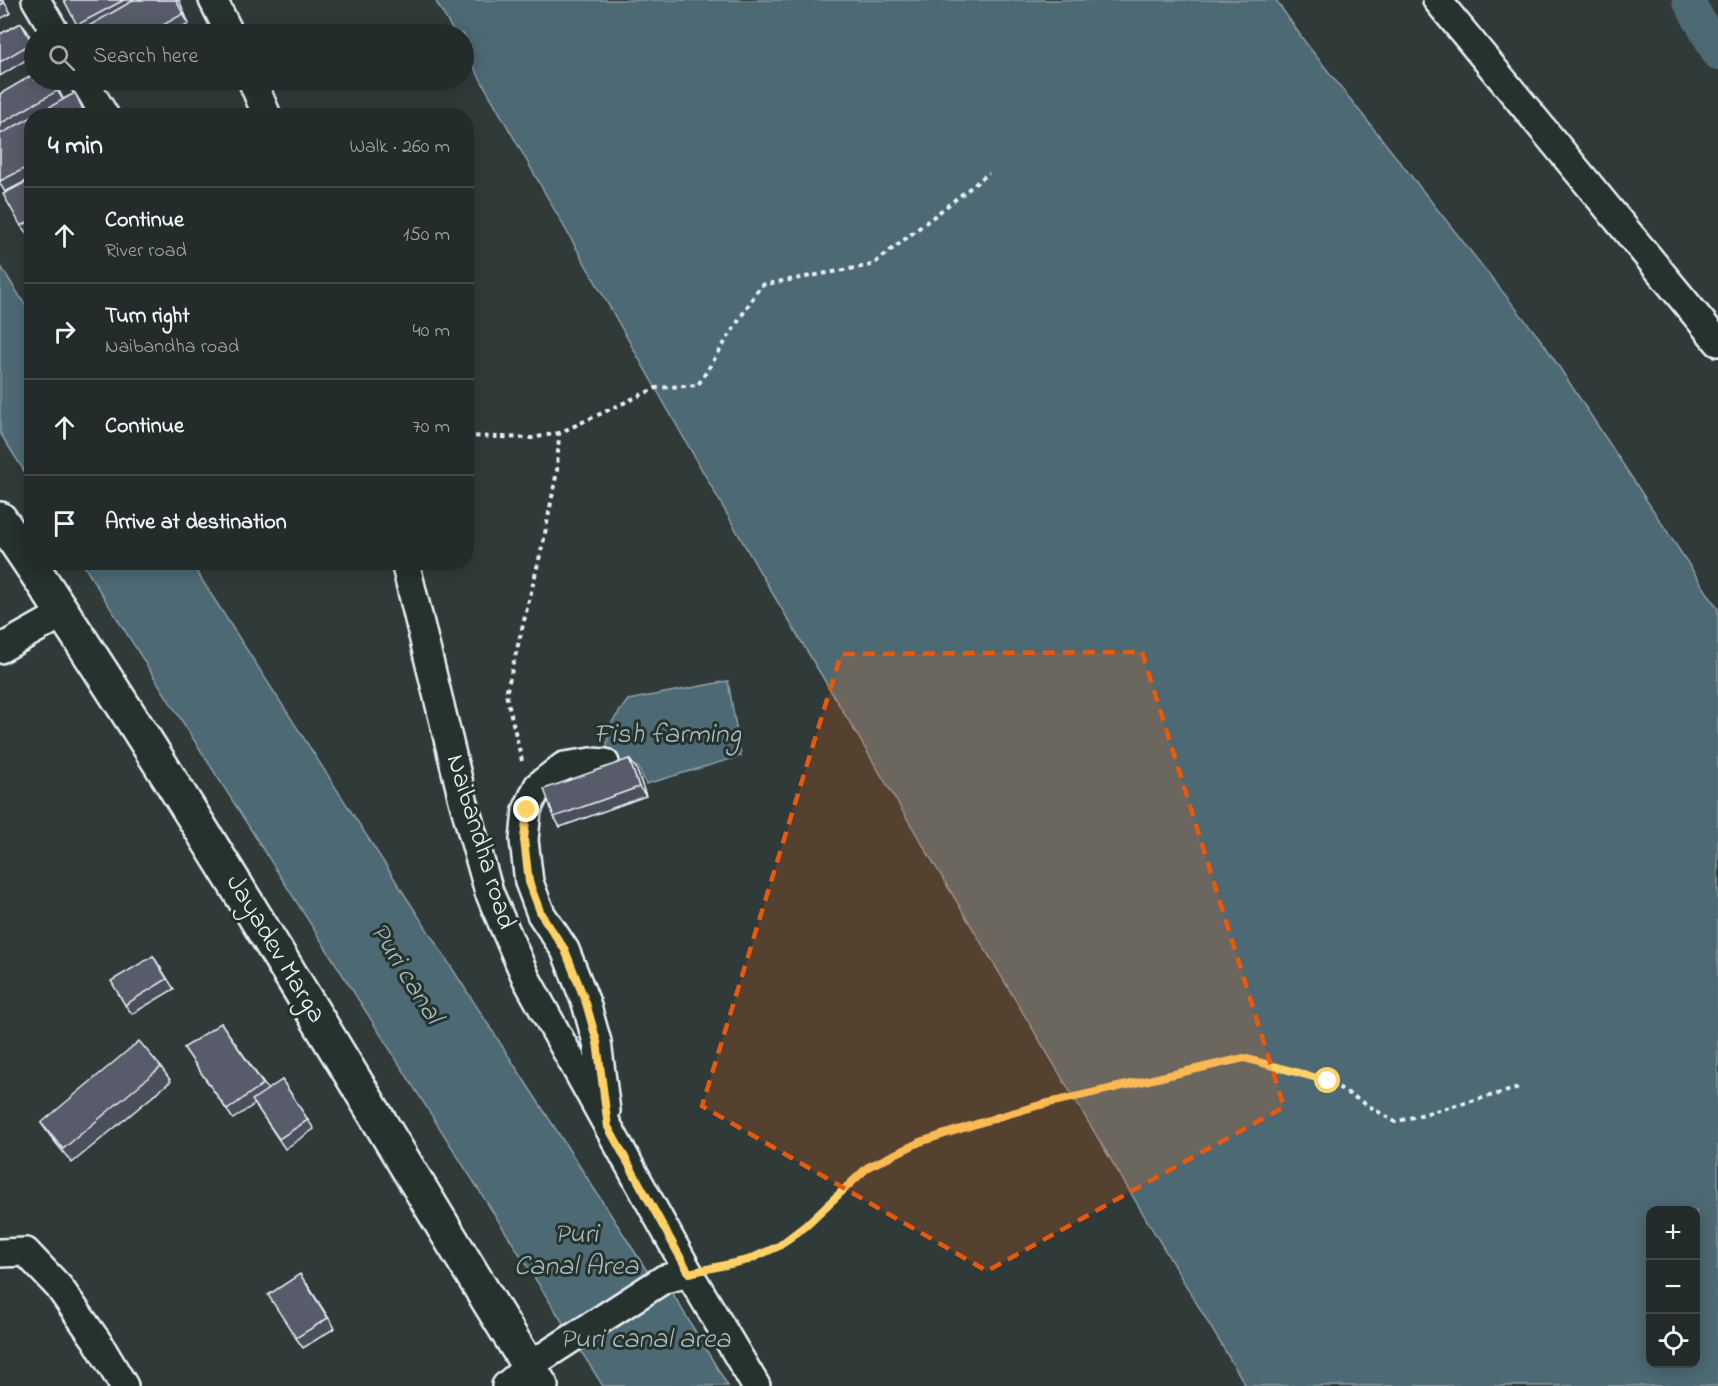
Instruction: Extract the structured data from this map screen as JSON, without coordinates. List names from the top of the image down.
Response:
{
  "streets": {
    "main road": ["Jayadev Marga"],
    "street": ["Naibandha road"]
  },
  "water": [
    "Fish farming",
    "Puri canal",
    "Puri Canal Area",
    "Puri canal area"
  ],
  "page": {
    "search": "Search here",
    "heading": ["4 min", "Walk · 260 m"],
    "list": [
      ["Continue", "River road", "150 m"],
      ["Turn right", "Naibandha road", "40 m"],
      ["Continue", "70 m"],
      "Arrive at destination"
    ],
    "map_buttons": ["+", "−"]
  }
}
